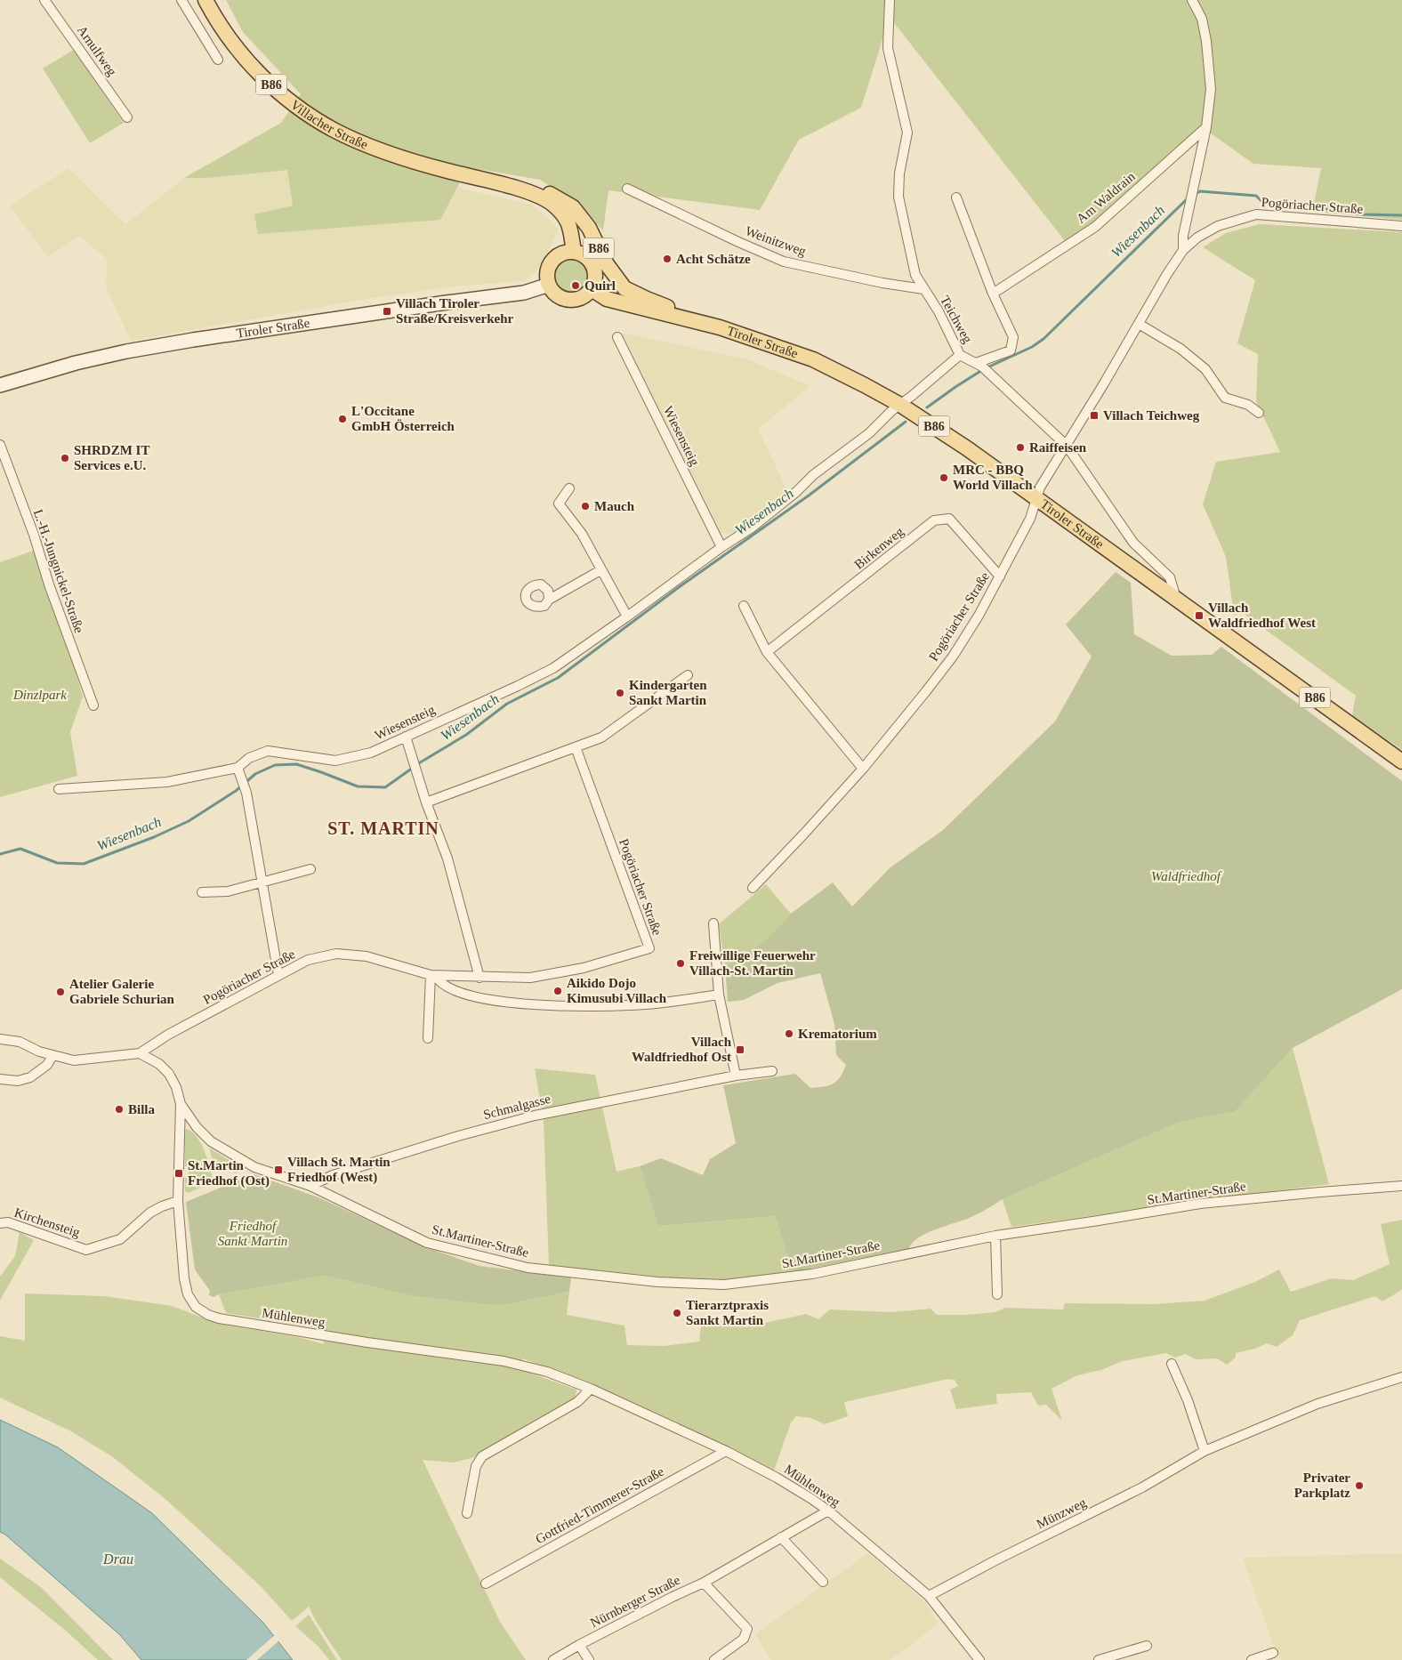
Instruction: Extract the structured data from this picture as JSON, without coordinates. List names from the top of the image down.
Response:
{
  "streets": {
    "main road": ["B86", "Villacher Straße", "Tiroler Straße"],
    "street": [
      "Arnulfweg",
      "Am Waldrain",
      "Pogöriacher Straße",
      "Weinitzweg",
      "Teichweg",
      "Wiesensteig",
      "Birkenweg",
      "L.-H.-Jungnickel-Straße",
      "Schmalgasse",
      "St.Martiner-Straße",
      "Kirchensteig",
      "Mühlenweg",
      "Gottfried-Timmerer-Straße",
      "Münzweg",
      "Nürnberger Straße"
    ]
  },
  "crossings": [
    ["B86", "Villacher Straße"],
    ["B86", "Tiroler Straße"],
    ["Pogöriacher Straße", "Teichweg"],
    ["Pogöriacher Straße", "Tiroler Straße"],
    ["Pogöriacher Straße", "Birkenweg"],
    ["Pogöriacher Straße", "St.Martiner-Straße"],
    ["Weinitzweg", "Teichweg"],
    ["Teichweg", "Tiroler Straße"],
    ["Tiroler Straße", "Wiesensteig"],
    ["Schmalgasse", "St.Martiner-Straße"],
    ["St.Martiner-Straße", "Mühlenweg"],
    ["Kirchensteig", "Mühlenweg"],
    ["Mühlenweg", "Gottfried-Timmerer-Straße"],
    ["Mühlenweg", "Münzweg"],
    ["Mühlenweg", "Nürnberger Straße"]
  ],
  "districts": ["ST. MARTIN"],
  "water": ["Wiesenbach", "Drau"],
  "parks": ["Dinzlpark", "Waldfriedhof", "Friedhof Sankt Martin"],
  "places": {
    "other": [
      "Acht Schätze",
      "Quirl",
      "L'Occitane GmbH Österreich",
      "Raiffeisen",
      "SHRDZM IT Services e.U.",
      "MRC - BBQ World Villach",
      "Mauch",
      "Kindergarten Sankt Martin",
      "Freiwillige Feuerwehr Villach-St. Martin",
      "Aikido Dojo Kimusubi Villach",
      "Atelier Galerie Gabriele Schurian",
      "Krematorium",
      "Billa",
      "Tierarztpraxis Sankt Martin",
      "Privater Parkplatz"
    ],
    "transit": [
      "Villach Tiroler Straße/Kreisverkehr",
      "Villach Teichweg",
      "Villach Waldfriedhof West",
      "Villach Waldfriedhof Ost",
      "Villach St. Martin Friedhof (West)",
      "St.Martin Friedhof (Ost)"
    ]
  }
}
